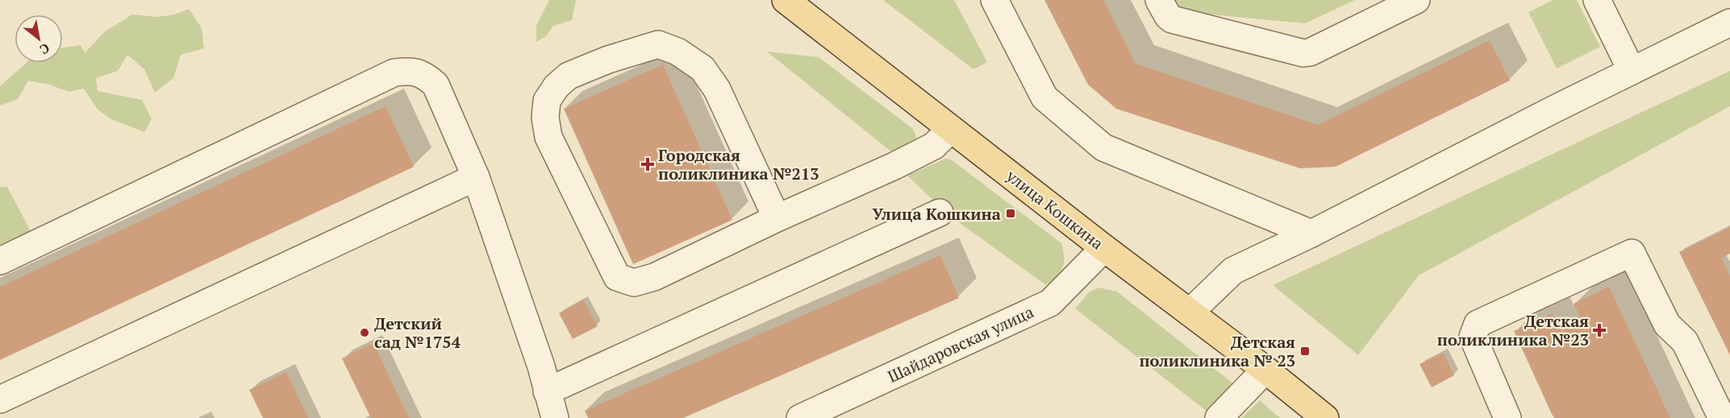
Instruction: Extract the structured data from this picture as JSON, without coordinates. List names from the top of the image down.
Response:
{
  "streets": {
    "main road": ["улица Кошкина"],
    "street": ["Шайдаровская улица"]
  },
  "crossings": [
    ["улица Кошкина", "Шайдаровская улица"]
  ],
  "places": {
    "health": ["Городская поликлиника №213", "Детская поликлиника №23"],
    "transit": ["Улица Кошкина", "Детская поликлиника № 23"],
    "other": ["Детский сад №1754"]
  },
  "north": "bottom right"
}
